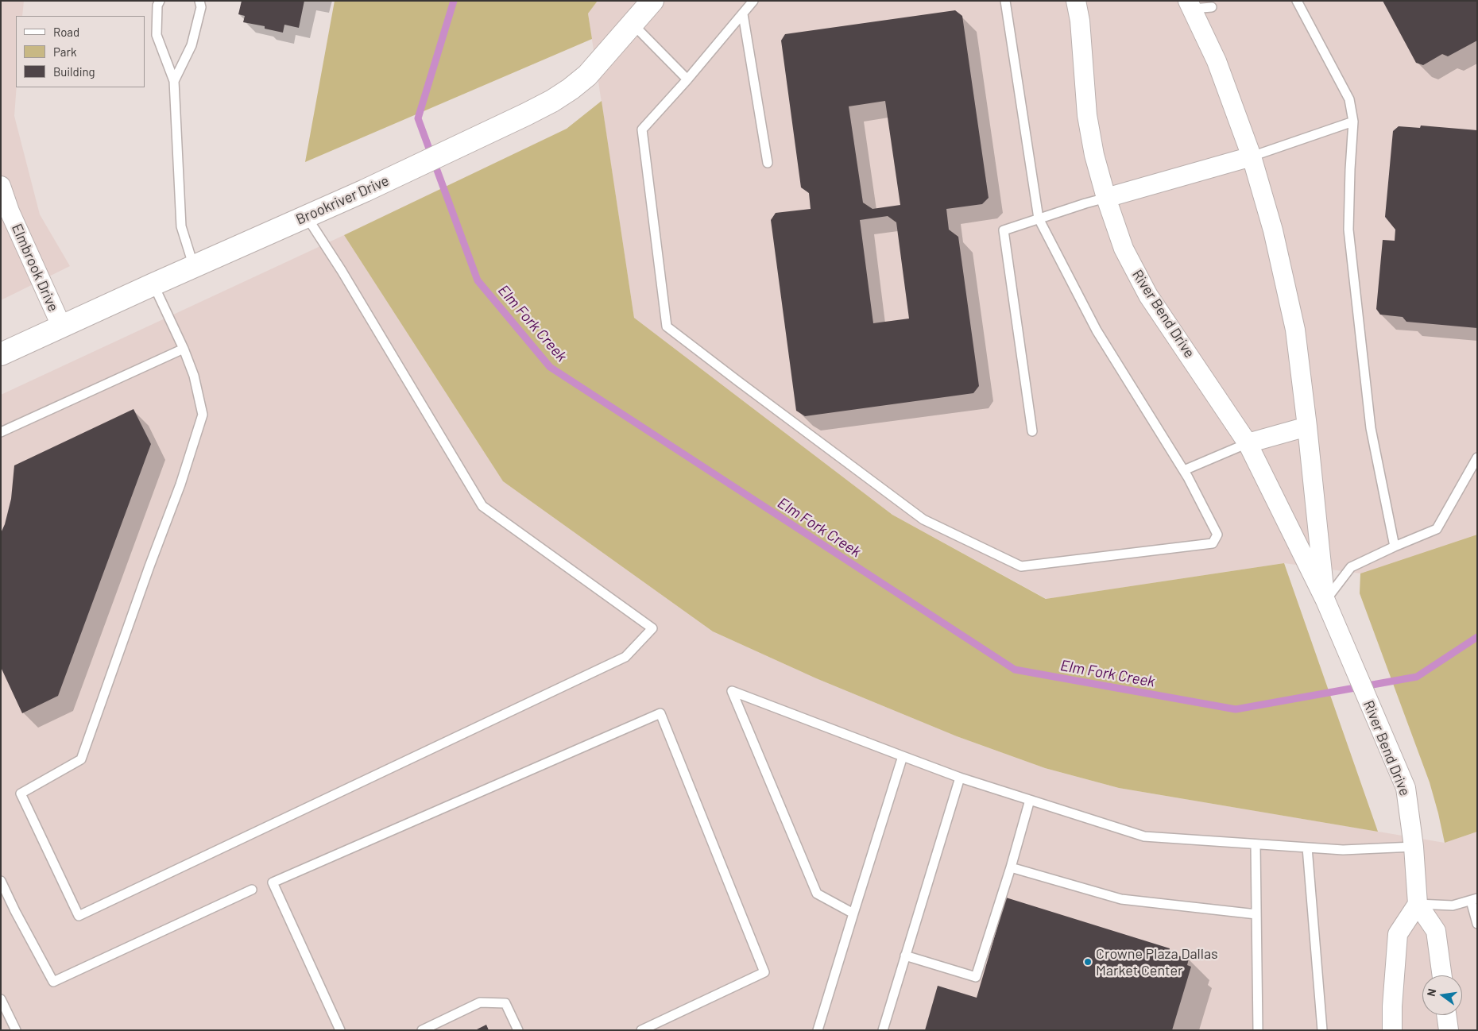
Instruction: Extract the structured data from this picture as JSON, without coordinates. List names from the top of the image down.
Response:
{
  "streets": {
    "street": ["Brookriver Drive", "Elmbrook Drive", "River Bend Drive"]
  },
  "crossings": [
    ["Brookriver Drive", "Elmbrook Drive"]
  ],
  "water": ["Elm Fork Creek"],
  "places": ["Crowne Plaza Dallas Market Center"],
  "legend": ["Road", "Park", "Building"],
  "north": "left"
}
